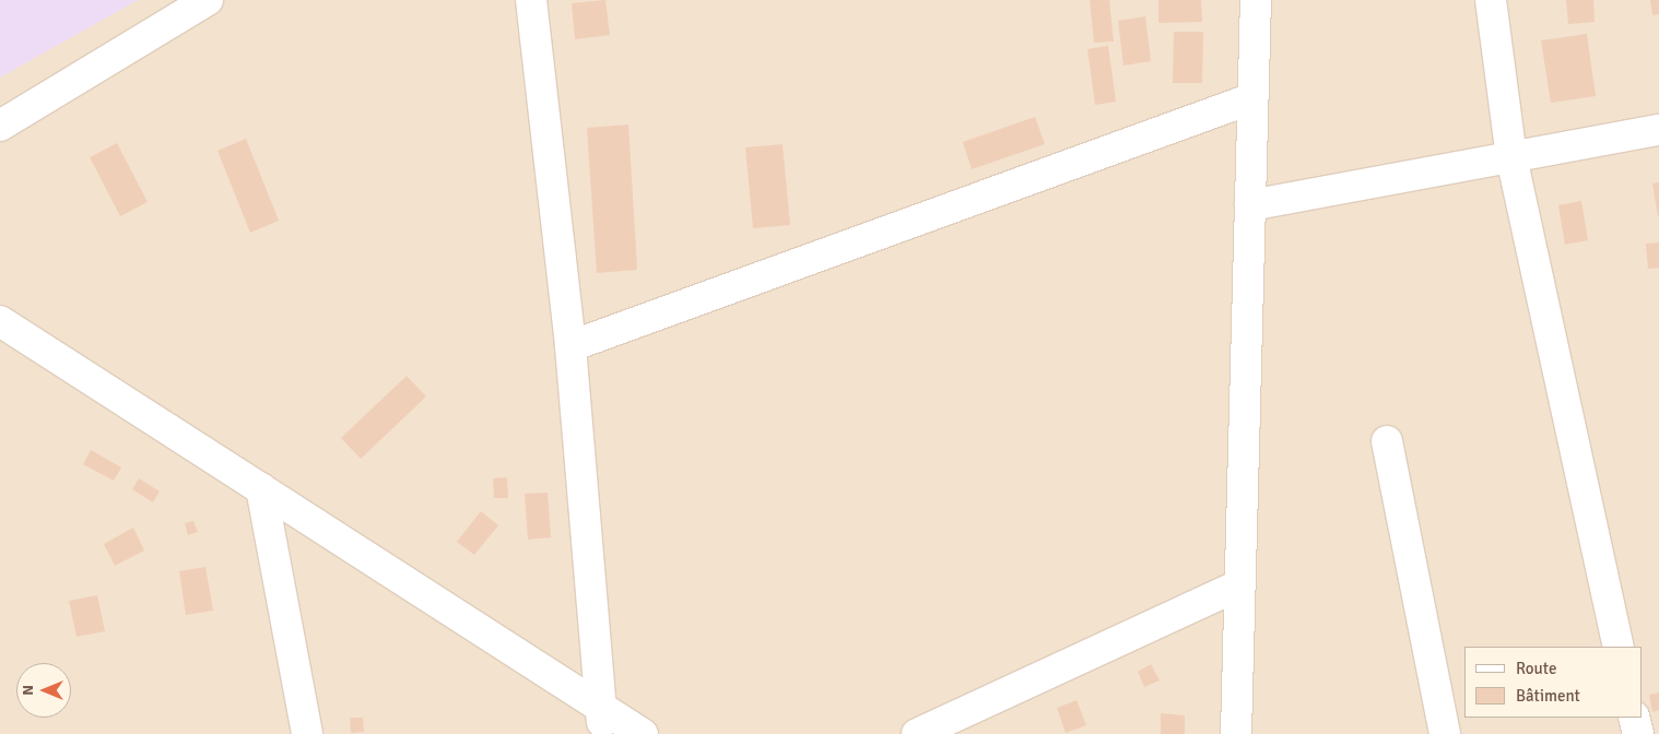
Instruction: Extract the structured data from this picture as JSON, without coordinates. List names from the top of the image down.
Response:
{
  "legend": ["Route", "Bâtiment"],
  "north": "left"
}
